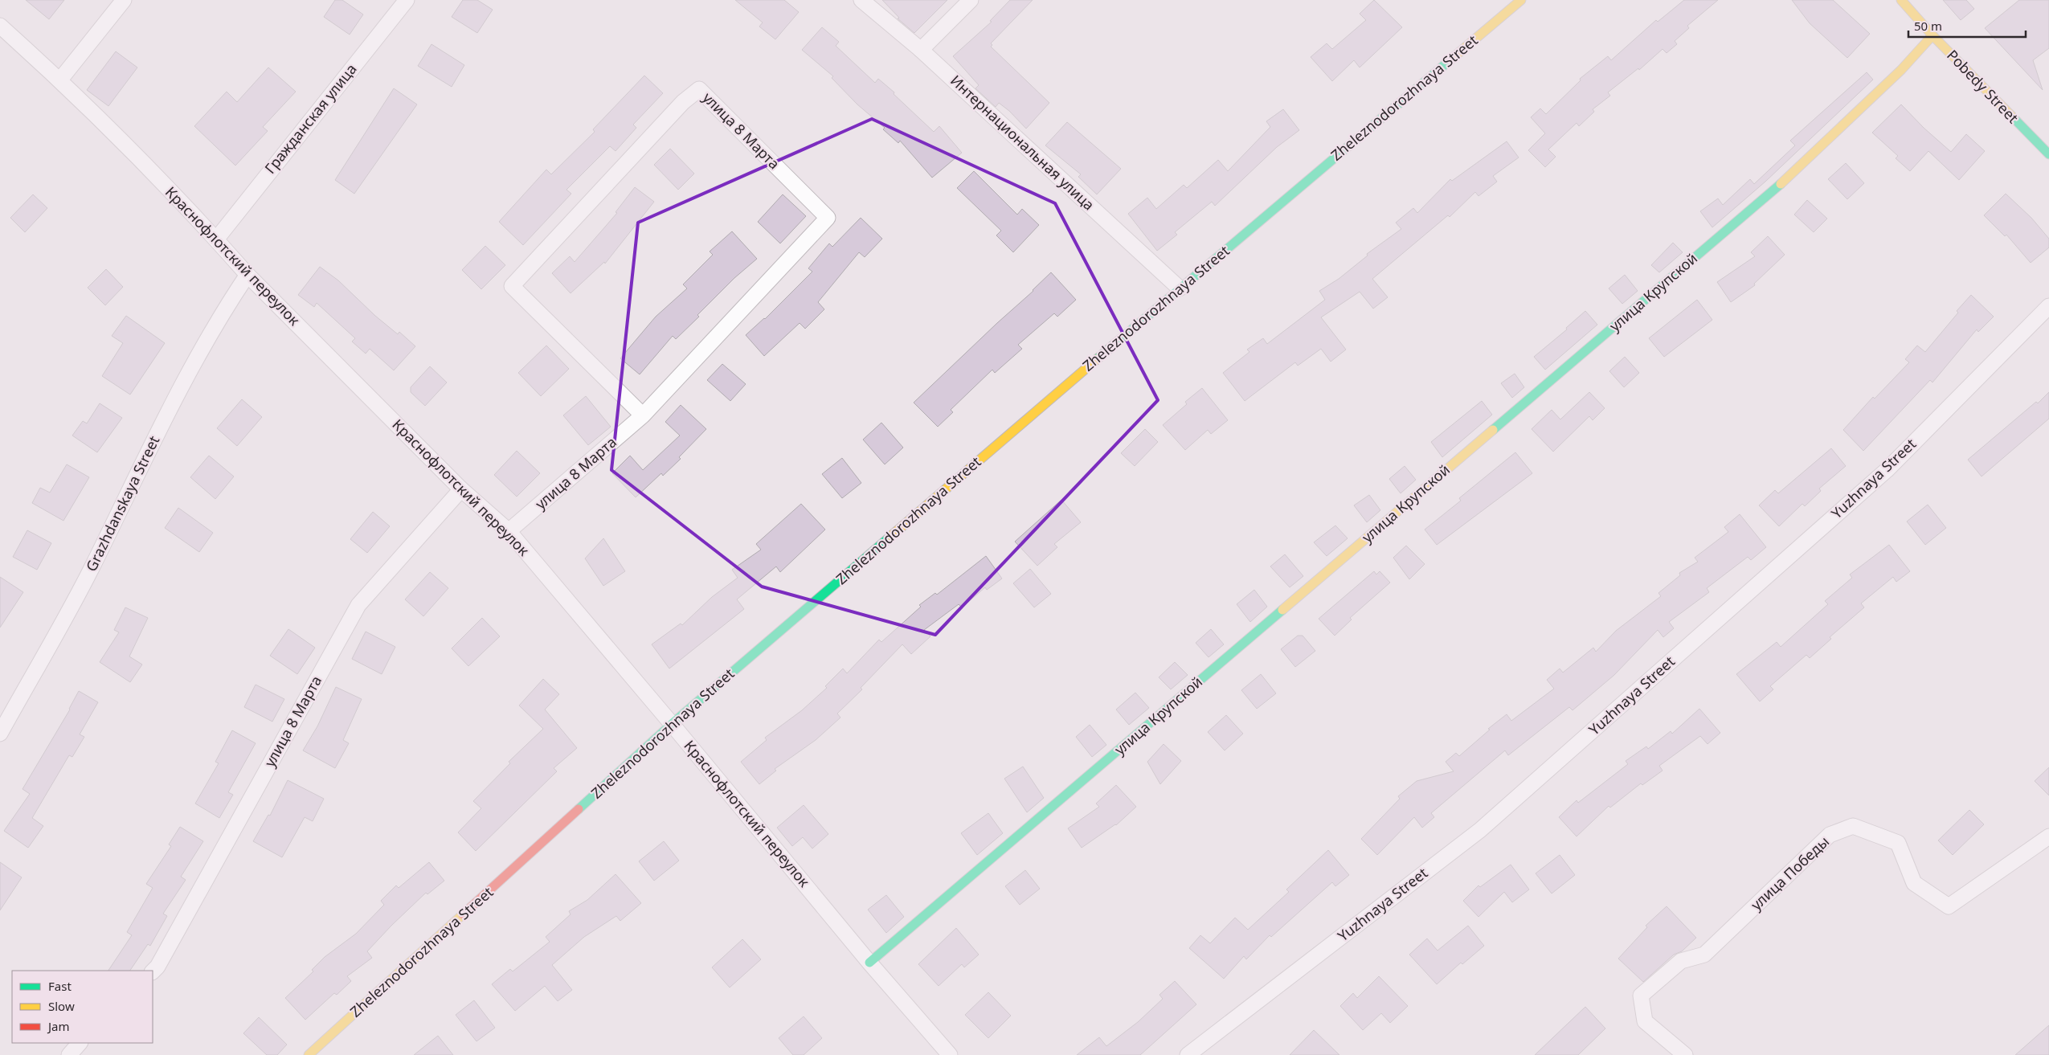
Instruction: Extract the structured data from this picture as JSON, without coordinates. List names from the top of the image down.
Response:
{
  "streets": {
    "street": [
      "Pobedy Street",
      "Zheleznodorozhnaya Street",
      "Гражданская улица",
      "улица 8 Марта",
      "Интернациональная улица",
      "Краснофлотский переулок",
      "улица Крупской",
      "Yuzhnaya Street",
      "Grazhdanskaya Street",
      "улица Победы"
    ]
  },
  "crossings": [
    ["Pobedy Street", "улица Крупской"],
    ["Zheleznodorozhnaya Street", "Интернациональная улица"],
    ["Zheleznodorozhnaya Street", "Краснофлотский переулок"],
    ["Гражданская улица", "Краснофлотский переулок"],
    ["улица 8 Марта", "Краснофлотский переулок"],
    ["Краснофлотский переулок", "улица Крупской"],
    ["Краснофлотский переулок", "Grazhdanskaya Street"]
  ],
  "legend": ["Fast", "Slow", "Jam"],
  "scale_bar": "50 m"
}
